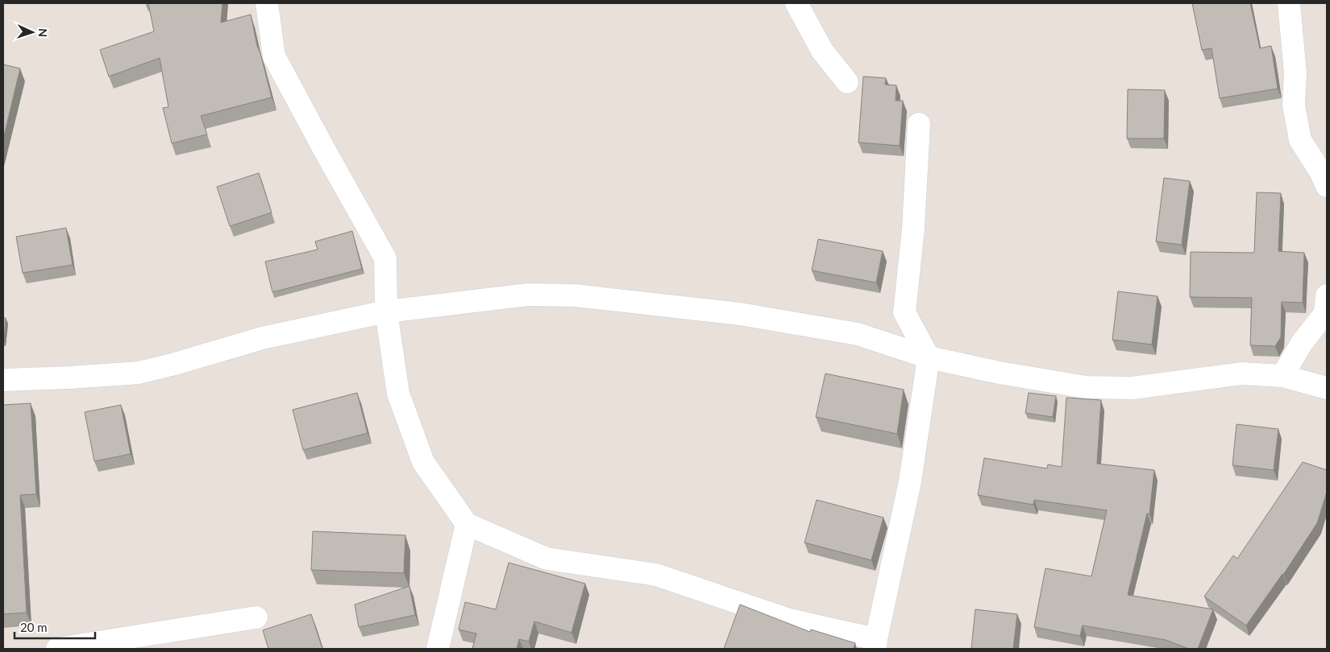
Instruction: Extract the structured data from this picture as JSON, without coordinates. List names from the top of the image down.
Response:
{
  "scale_bar": "20 m",
  "north": "right"
}
